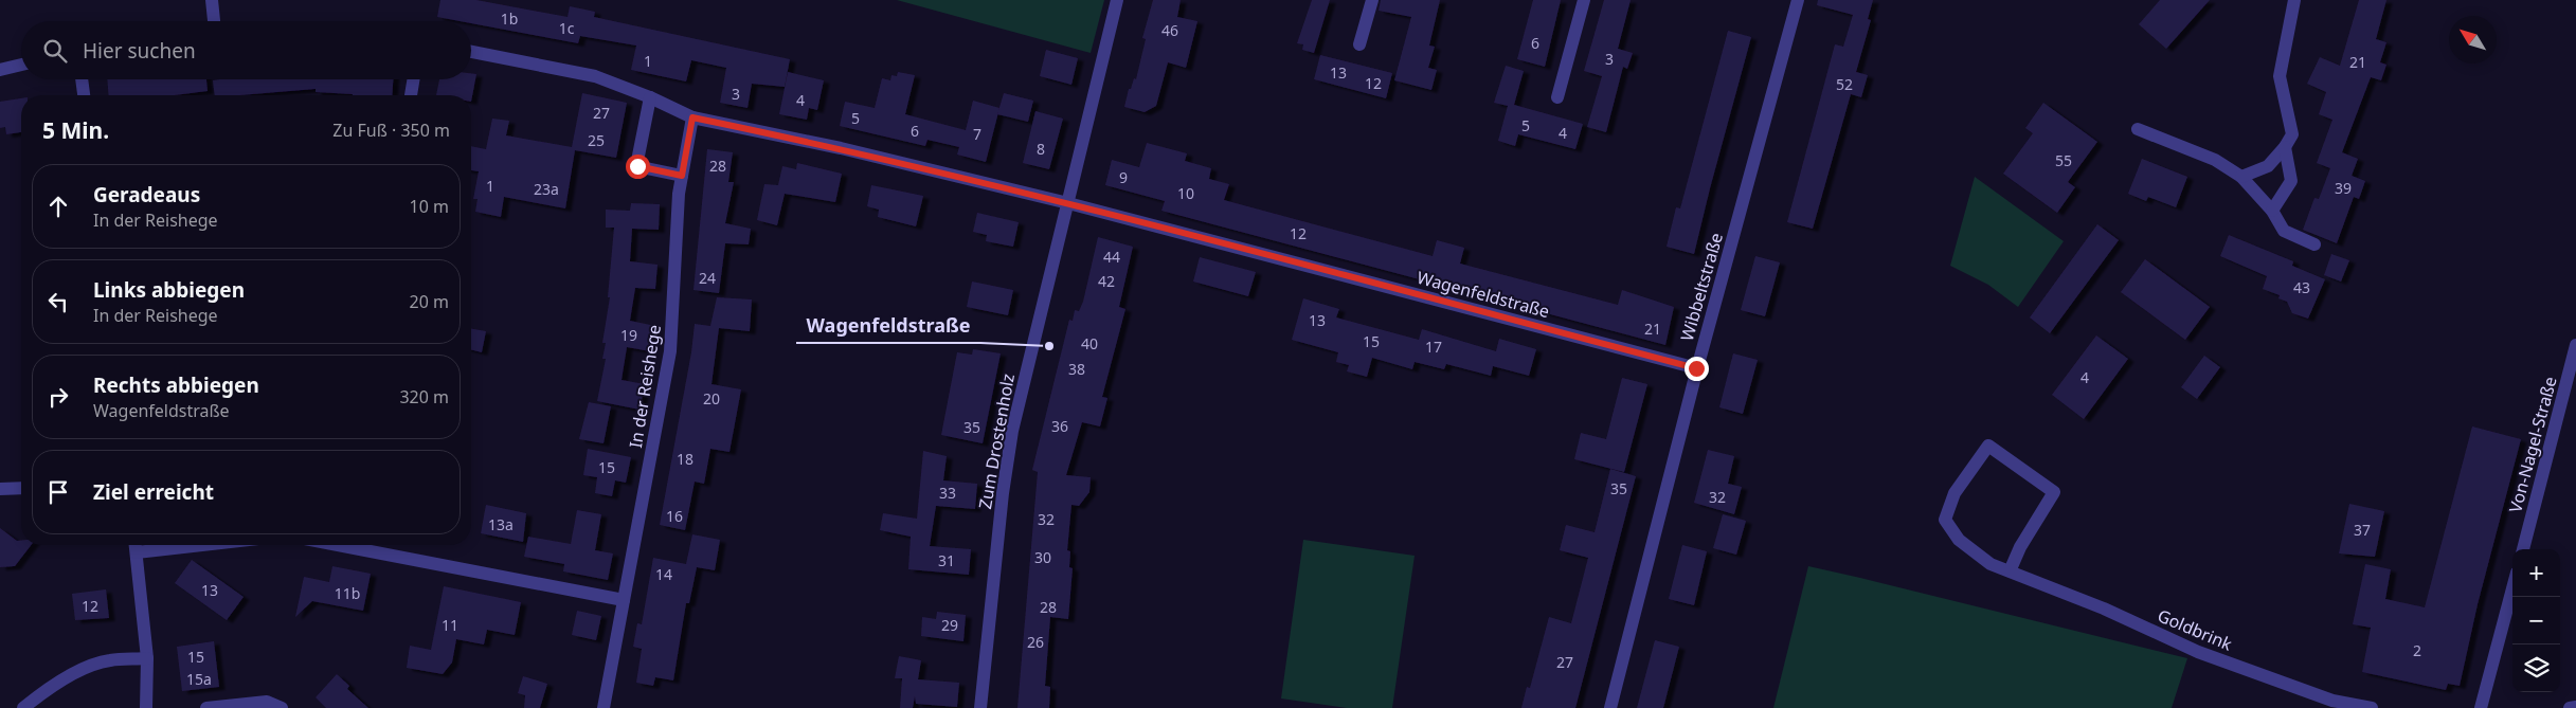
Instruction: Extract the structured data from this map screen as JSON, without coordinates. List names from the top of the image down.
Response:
{
  "streets": {
    "street": [
      "Wibbeltstraße",
      "Wagenfeldstraße",
      "In der Reishege",
      "Zum Drostenholz",
      "Von-Nagel-Straße",
      "Goldbrink"
    ]
  },
  "crossings": [
    ["Wibbeltstraße", "Wagenfeldstraße"],
    ["Wagenfeldstraße", "In der Reishege"],
    ["Wagenfeldstraße", "Zum Drostenholz"]
  ],
  "places": ["Wagenfeldstraße"],
  "house_numbers": [
    "1b",
    "1c",
    "46",
    "6",
    "3",
    "1",
    "21",
    "13",
    "12",
    "52",
    "3",
    "4",
    "27",
    "5",
    "5",
    "6",
    "4",
    "7",
    "25",
    "8",
    "55",
    "28",
    "9",
    "1",
    "39",
    "23a",
    "10",
    "12",
    "44",
    "24",
    "42",
    "43",
    "13",
    "21",
    "19",
    "15",
    "40",
    "17",
    "38",
    "4",
    "20",
    "36",
    "35",
    "18",
    "15",
    "35",
    "33",
    "32",
    "16",
    "32",
    "13a",
    "37",
    "30",
    "31",
    "14",
    "13",
    "11b",
    "12",
    "28",
    "11",
    "29",
    "26",
    "2",
    "15",
    "27",
    "15a"
  ],
  "north": "top left",
  "page": {
    "search": "Hier suchen",
    "heading": ["5 Min.", "Zu Fuß · 350 m"],
    "list": [
      ["Geradeaus", "In der Reishege", "10 m"],
      ["Links abbiegen", "In der Reishege", "20 m"],
      ["Rechts abbiegen", "Wagenfeldstraße", "320 m"],
      "Ziel erreicht"
    ],
    "map_buttons": ["+", "−"]
  }
}
